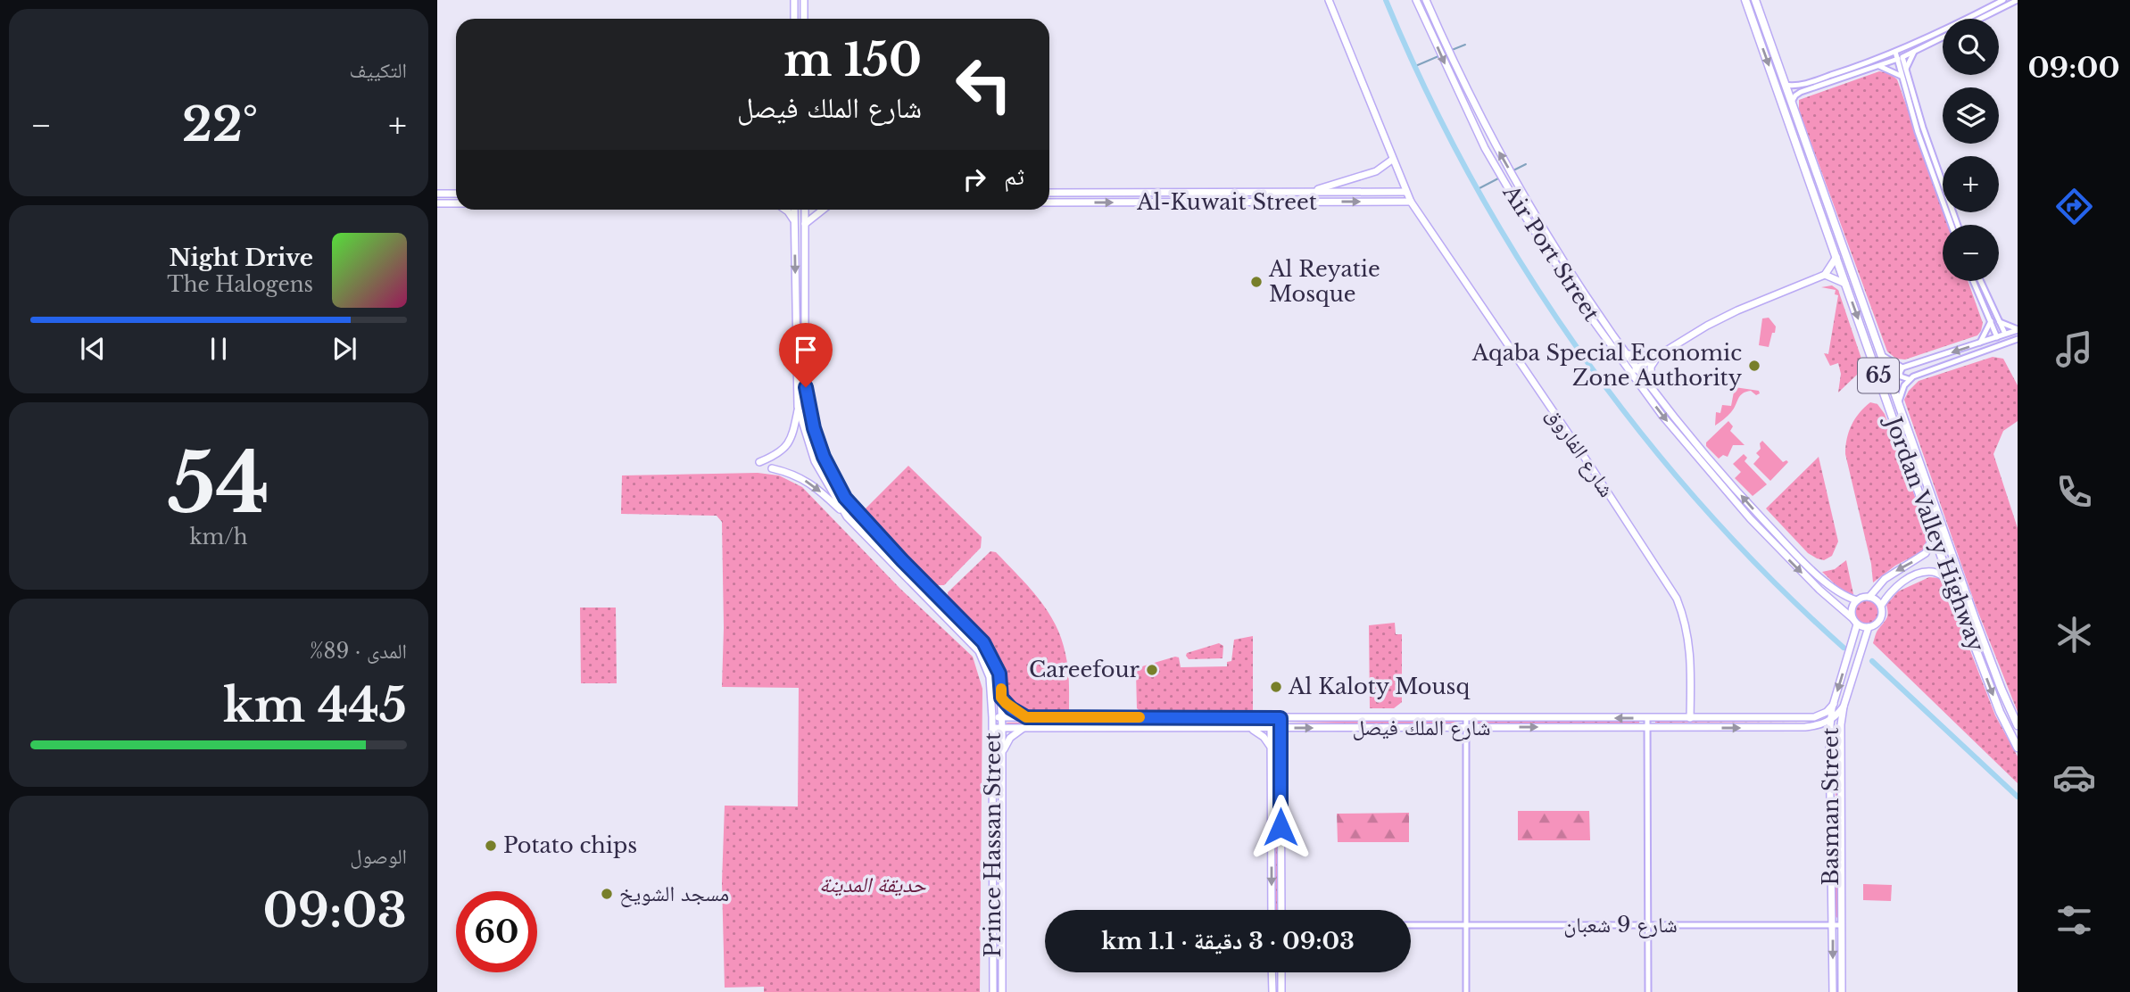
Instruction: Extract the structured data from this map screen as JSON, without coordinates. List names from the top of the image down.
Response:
{
  "streets": {
    "highway": ["65", "Jordan Valley Highway"],
    "main road": [
      "Al-Kuwait Street",
      "Air Port Street",
      "شارع الفاروق",
      "شارع الملك فيصل",
      "Basman Street",
      "Prince Hassan Street"
    ],
    "street": ["شارع 9 شعبان"]
  },
  "crossings": [
    ["Al-Kuwait Street", "شارع الفاروق"],
    ["Air Port Street", "Basman Street"],
    ["شارع الفاروق", "شارع الملك فيصل"],
    ["شارع الملك فيصل", "Basman Street"],
    ["شارع الملك فيصل", "Prince Hassan Street"],
    ["Basman Street", "شارع 9 شعبان"]
  ],
  "parks": ["حديقة المدينة"],
  "places": [
    "Al Reyatie Mosque",
    "Aqaba Special Economic Zone Authority",
    "Careefour",
    "Al Kaloty Mousq",
    "Potato chips",
    "مسجد الشويخ"
  ],
  "page": {
    "tabs": "09:00",
    "tile": [
      "التكييف",
      ["54", "km/h"],
      ["المدى · 89%", "445 km"],
      ["الوصول", "09:03"]
    ],
    "map_buttons": ["+", "−"],
    "turn": ["150 m", "شارع الملك فيصل"],
    "heat": ["−", "22°", "+"],
    "then": "ثم",
    "song": ["Night Drive", "The Halogens"],
    "limit": "60",
    "trip": "09:03 · 3 دقيقة · 1.1 km"
  }
}
